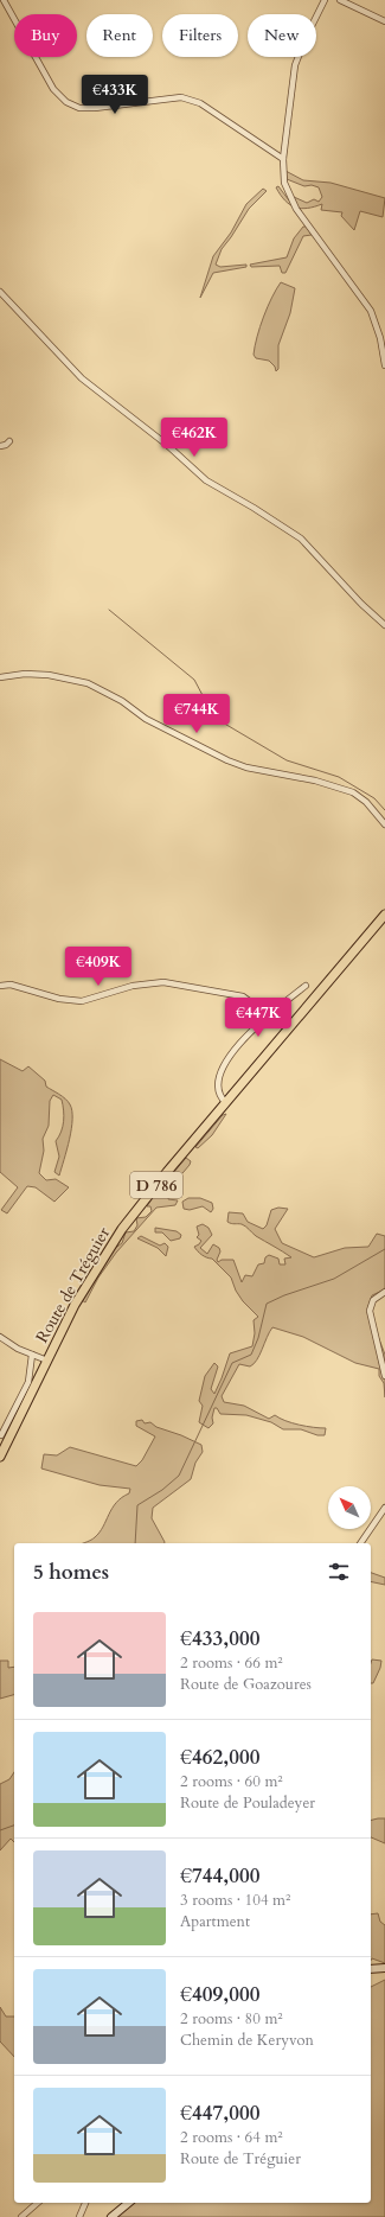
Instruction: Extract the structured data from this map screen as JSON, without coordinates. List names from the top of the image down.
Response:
{
  "streets": {
    "main road": ["D 786", "Route de Tréguier"]
  },
  "north": "top left",
  "page": {
    "chip": [
      "Buy",
      "Rent",
      "Filters",
      "New"
    ],
    "price": [
      "€433K",
      "€462K",
      "€744K",
      "€409K",
      "€447K"
    ],
    "heading": "5 homes",
    "list": [
      {
        "name": "€433,000",
        "note": "2 rooms · 66 m² · Route de Goazoures"
      },
      {
        "name": "€462,000",
        "note": "2 rooms · 60 m² · Route de Pouladeyer"
      },
      {
        "name": "€744,000",
        "note": "3 rooms · 104 m² · Apartment"
      },
      {
        "name": "€409,000",
        "note": "2 rooms · 80 m² · Chemin de Keryvon"
      },
      {
        "name": "€447,000",
        "note": "2 rooms · 64 m² · Route de Tréguier"
      }
    ]
  }
}
